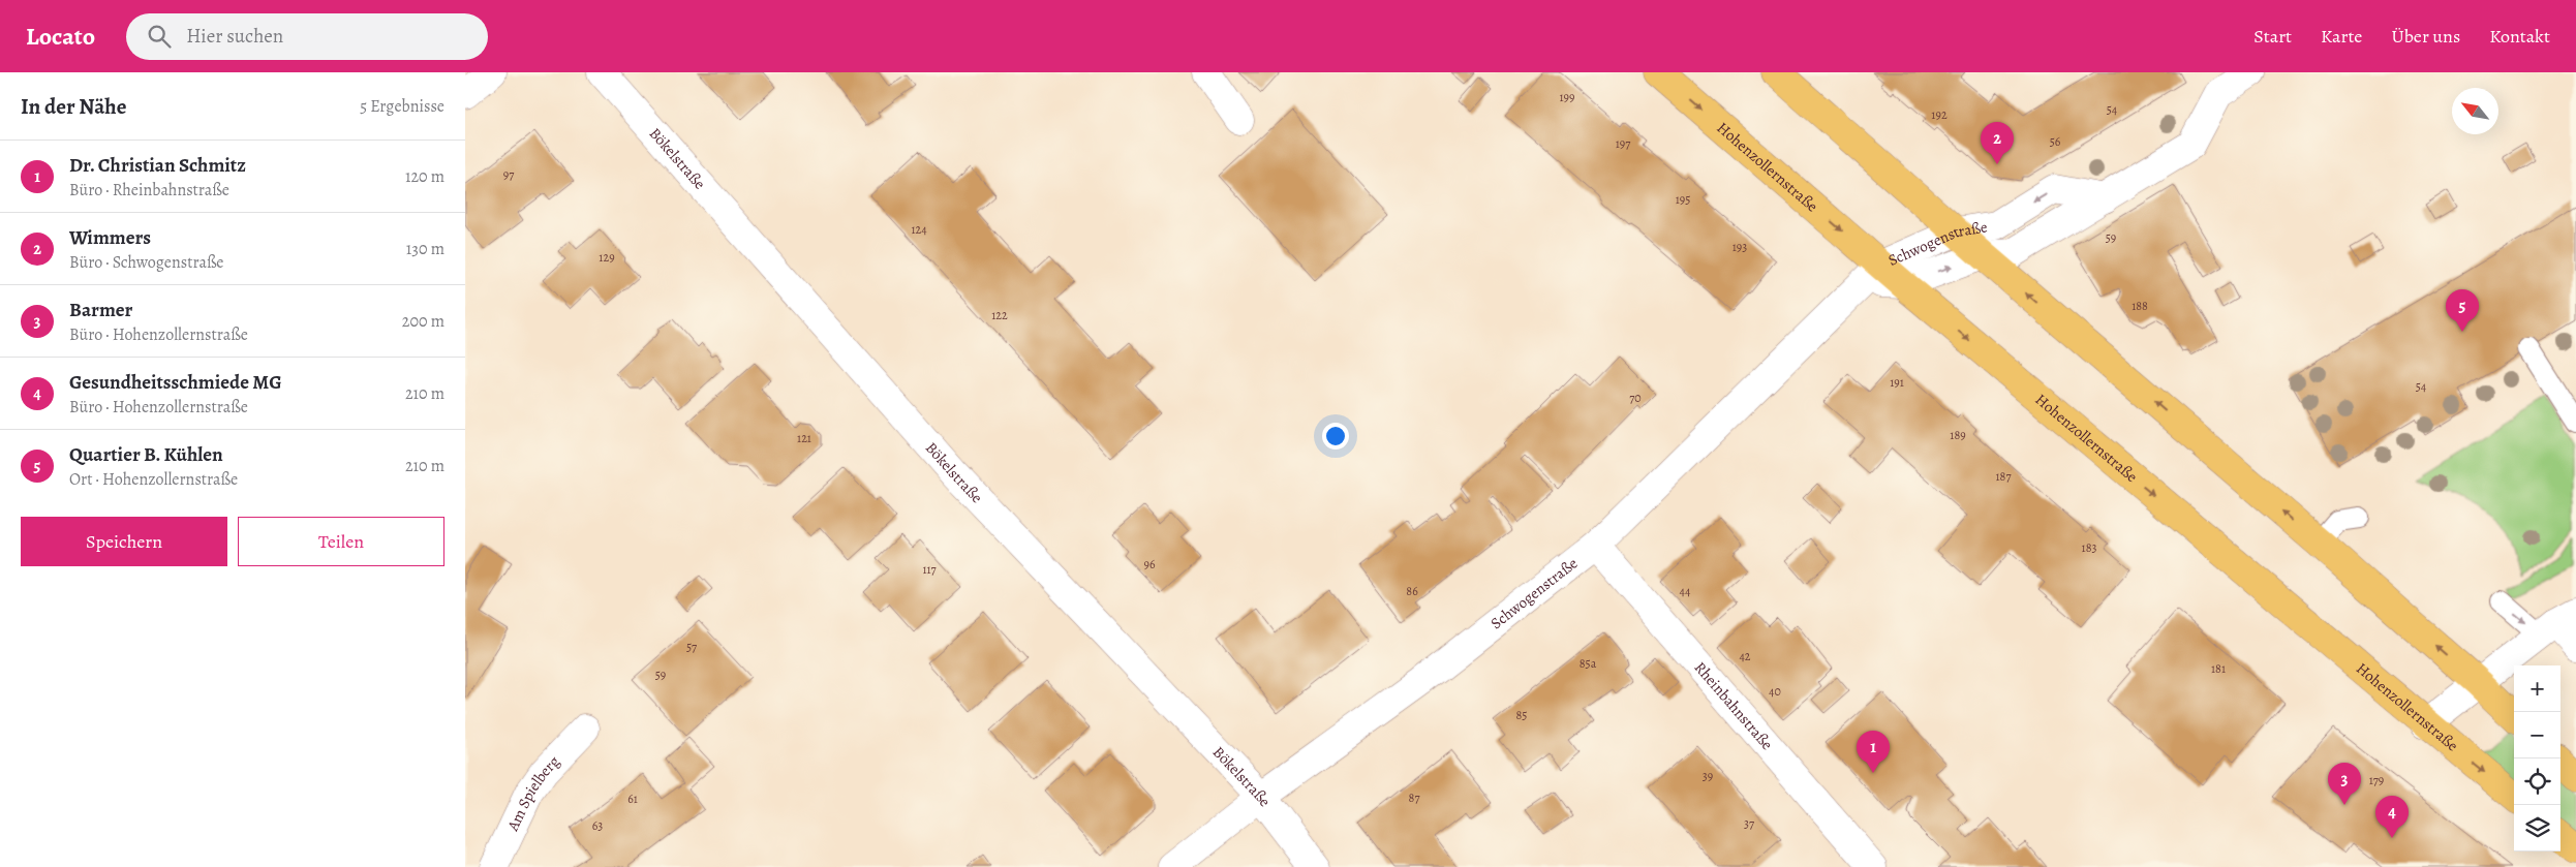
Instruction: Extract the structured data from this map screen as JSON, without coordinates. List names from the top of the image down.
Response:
{
  "streets": {
    "main road": ["Hohenzollernstraße"],
    "street": [
      "Bökelstraße",
      "Schwogenstraße",
      "Rheinbahnstraße",
      "Am Spielberg"
    ]
  },
  "crossings": [
    ["Bökelstraße", "Schwogenstraße"],
    ["Hohenzollernstraße", "Schwogenstraße"],
    ["Schwogenstraße", "Rheinbahnstraße"]
  ],
  "house_numbers": [
    "199",
    "54",
    "192",
    "56",
    "197",
    "97",
    "195",
    "124",
    "59",
    "193",
    "129",
    "188",
    "122",
    "191",
    "54",
    "70",
    "189",
    "121",
    "187",
    "183",
    "96",
    "117",
    "86",
    "44",
    "57",
    "42",
    "85a",
    "181",
    "59",
    "40",
    "85",
    "39",
    "179",
    "87",
    "61",
    "37",
    "63"
  ],
  "north": "top left",
  "page": {
    "header": "Locato",
    "search": "Hier suchen",
    "nav": [
      "Start",
      "Karte",
      "Über uns",
      "Kontakt"
    ],
    "heading": ["In der Nähe", "5 Ergebnisse"],
    "pins": [
      "2",
      "5",
      "1",
      "3",
      "4"
    ],
    "list": [
      {
        "mark": "1",
        "name": "Dr. Christian Schmitz",
        "note": "Büro · Rheinbahnstraße",
        "value": "120 m"
      },
      {
        "mark": "2",
        "name": "Wimmers",
        "note": "Büro · Schwogenstraße",
        "value": "130 m"
      },
      {
        "mark": "3",
        "name": "Barmer",
        "note": "Büro · Hohenzollernstraße",
        "value": "200 m"
      },
      {
        "mark": "4",
        "name": "Gesundheitsschmiede MG",
        "note": "Büro · Hohenzollernstraße",
        "value": "210 m"
      },
      {
        "mark": "5",
        "name": "Quartier B. Kühlen",
        "note": "Ort · Hohenzollernstraße",
        "value": "210 m"
      }
    ],
    "buttons": ["Speichern", "Teilen"],
    "map_buttons": ["+", "−"]
  }
}
